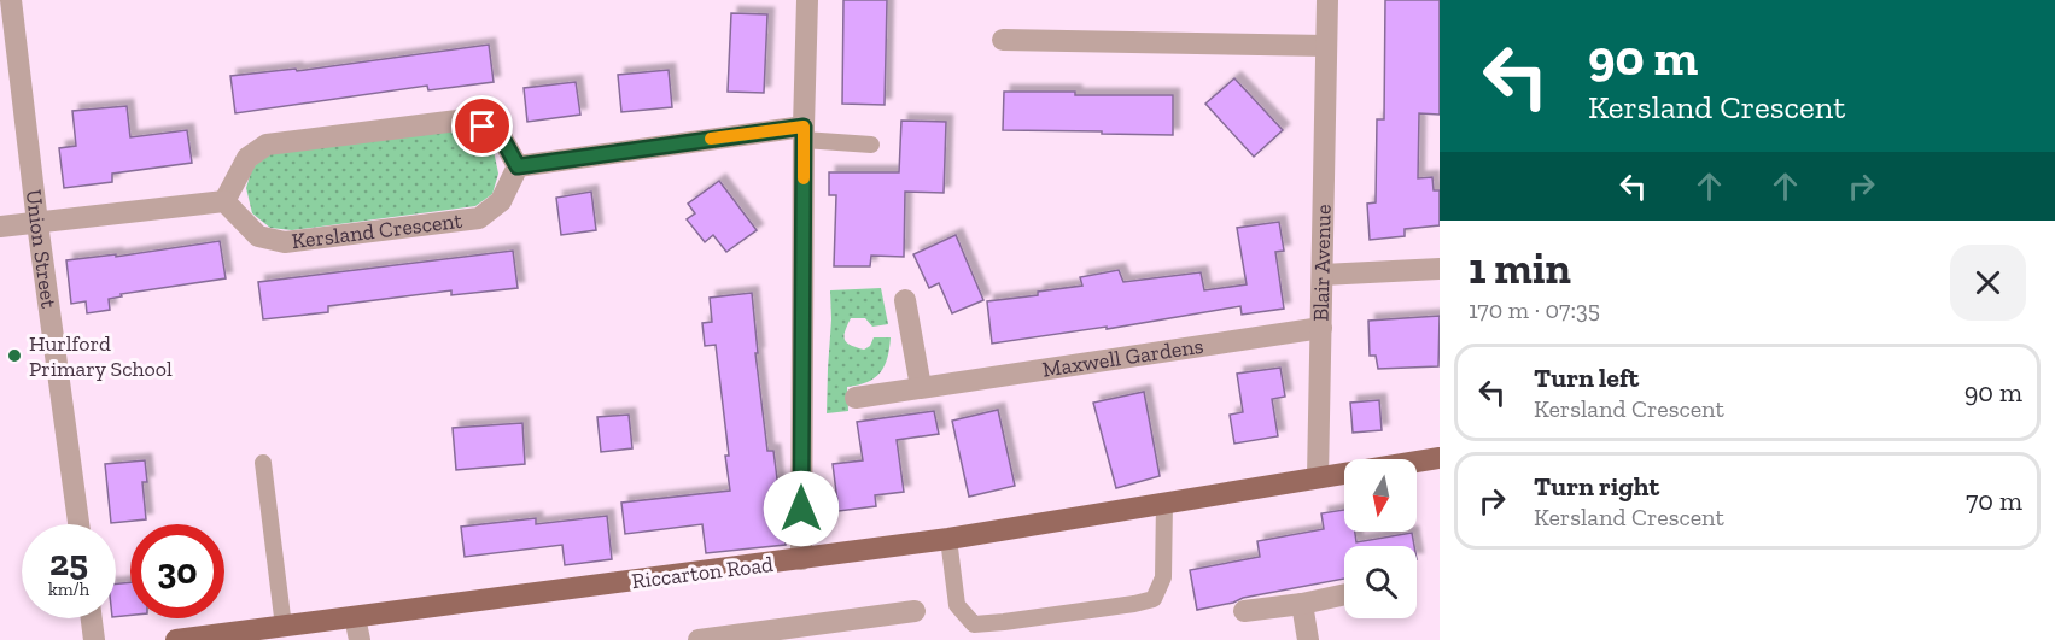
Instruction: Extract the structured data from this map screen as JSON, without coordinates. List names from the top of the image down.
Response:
{
  "streets": {
    "main road": ["Riccarton Road"],
    "street": [
      "Kersland Crescent",
      "Union Street",
      "Blair Avenue",
      "Maxwell Gardens"
    ]
  },
  "crossings": [
    ["Blair Avenue", "Maxwell Gardens"],
    ["Blair Avenue", "Riccarton Road"]
  ],
  "places": ["Hurlford Primary School"],
  "north": "bottom",
  "page": {
    "turn": ["90 m", "Kersland Crescent"],
    "heading": ["1 min", "170 m · 07:35"],
    "list": [
      {
        "name": "Turn left",
        "note": "Kersland Crescent",
        "value": "90 m"
      },
      {
        "name": "Turn right",
        "note": "Kersland Crescent",
        "value": "70 m"
      }
    ],
    "speed": "25 km/h",
    "limit": "30"
  }
}
